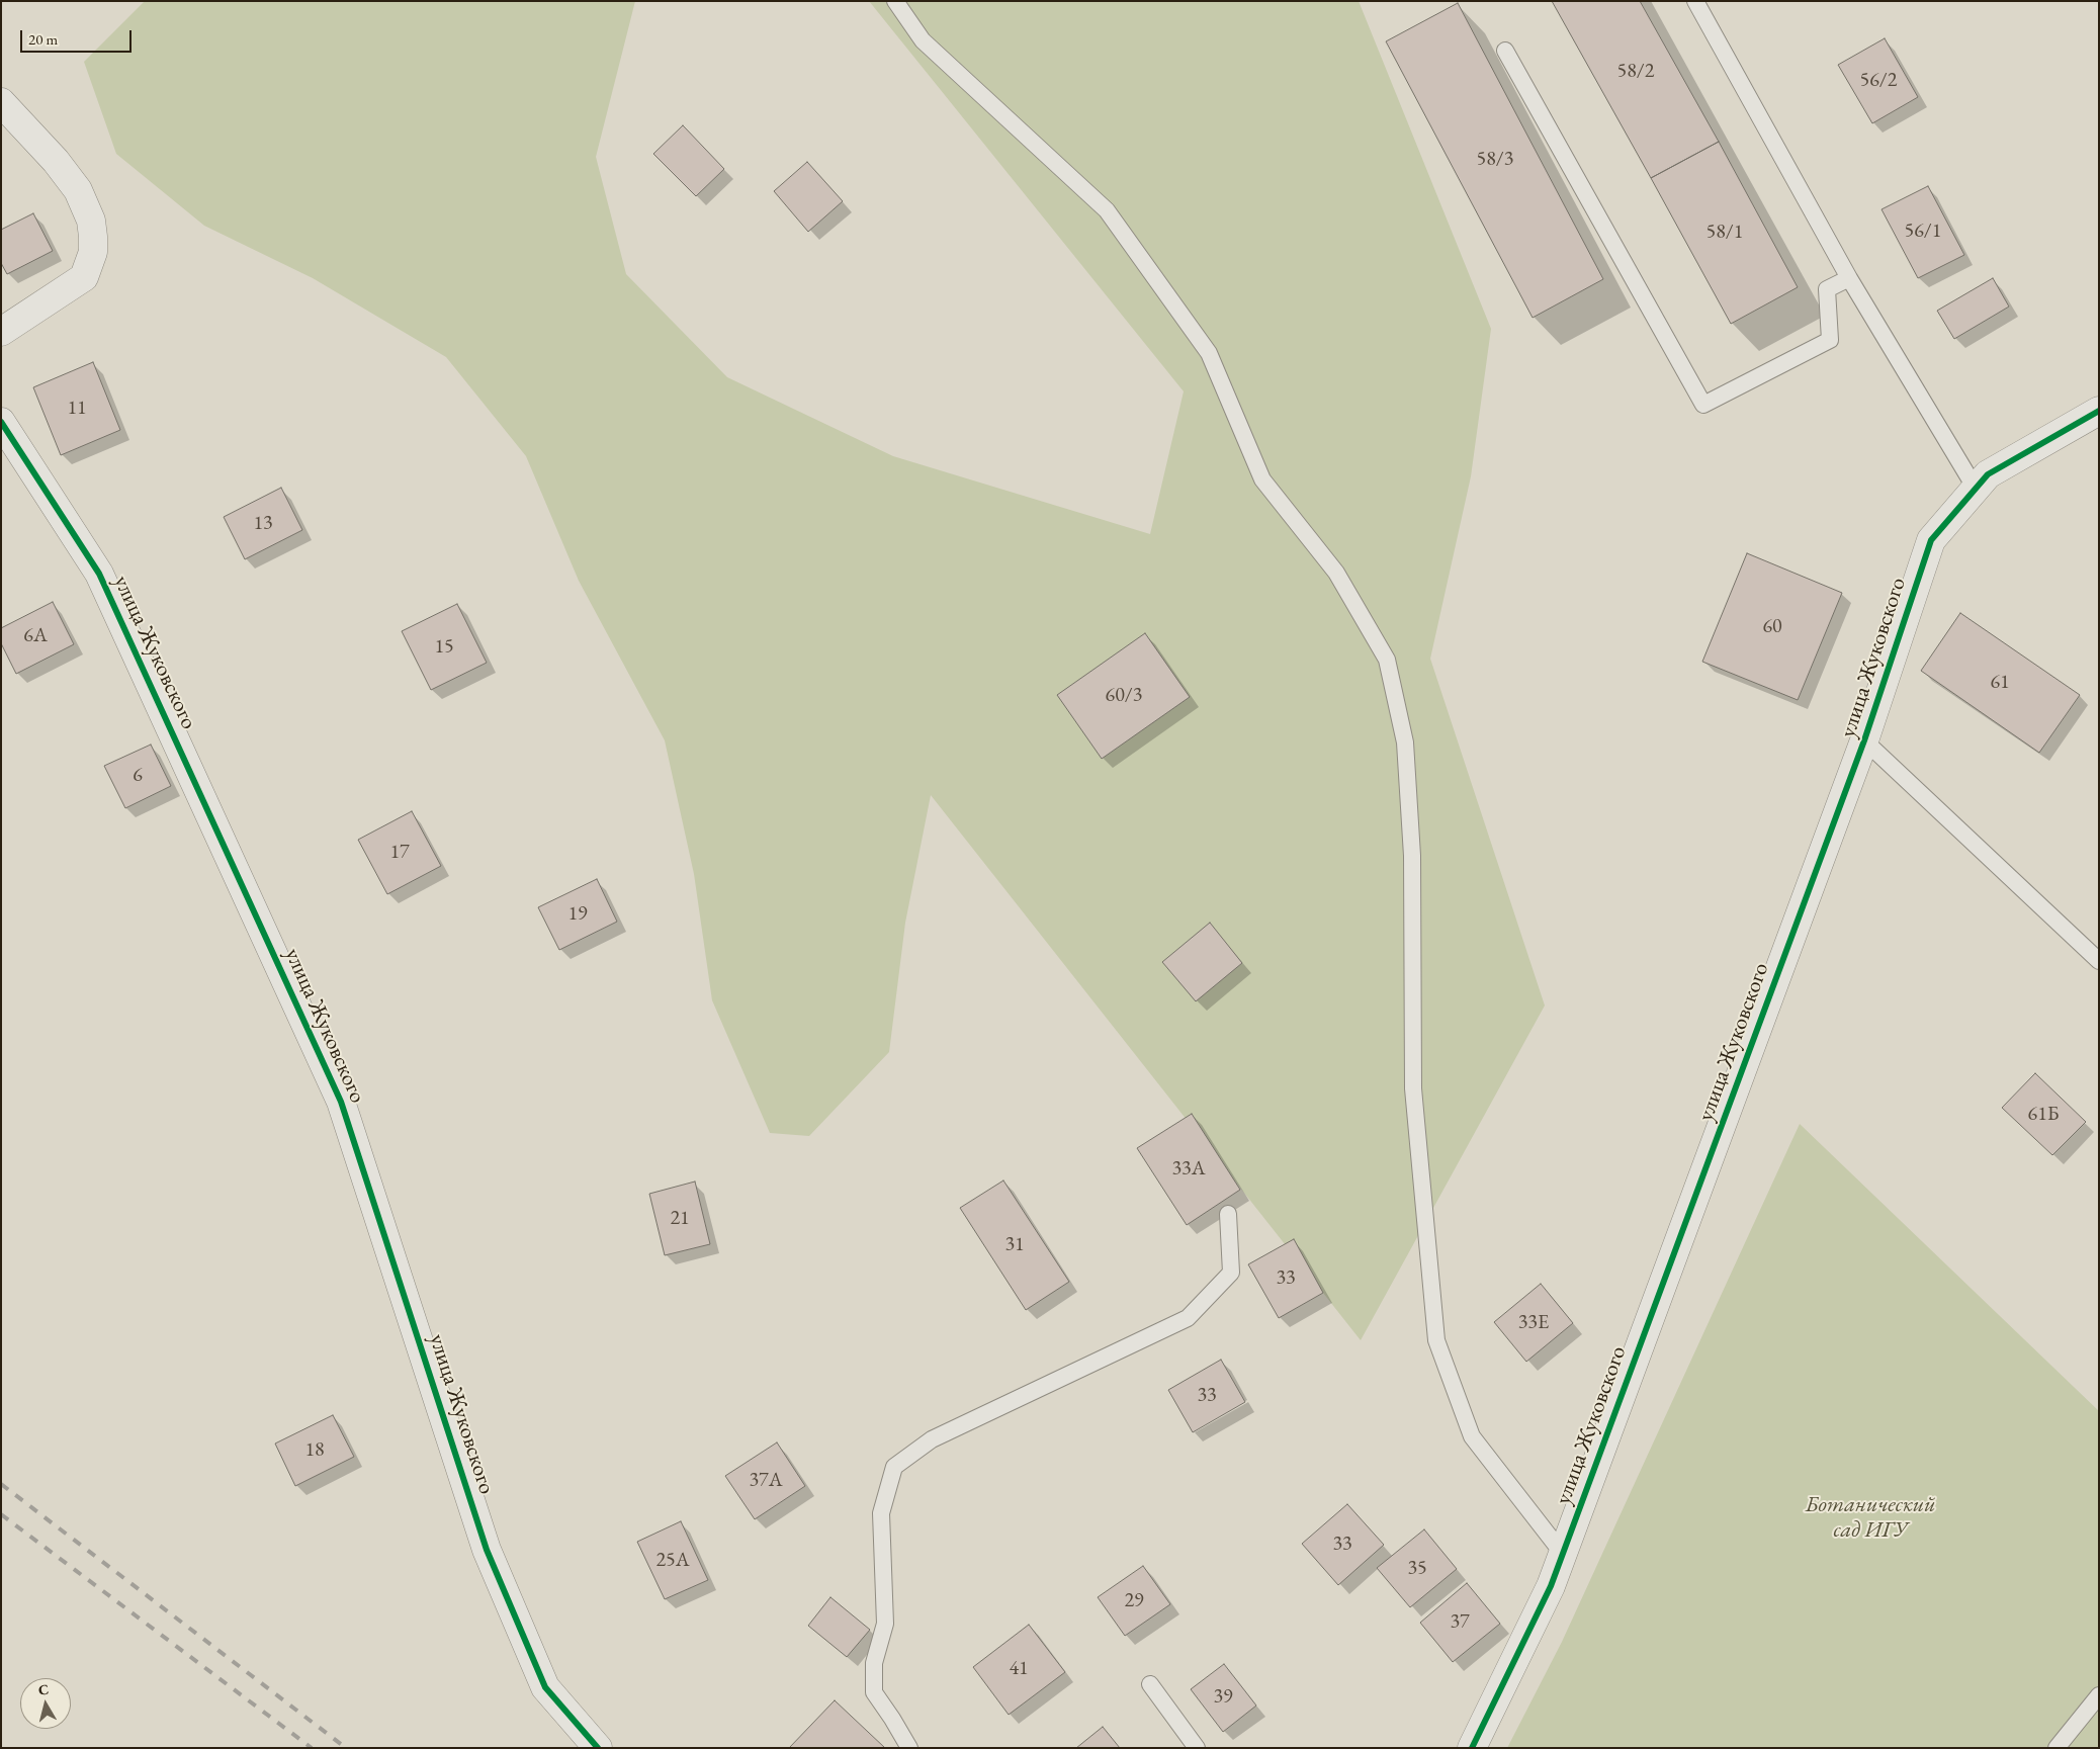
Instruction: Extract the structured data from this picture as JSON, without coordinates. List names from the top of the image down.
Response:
{
  "streets": {
    "street": ["улица Жуковского"]
  },
  "parks": ["Ботанический сад ИГУ"],
  "house_numbers": [
    "58/2",
    "56/2",
    "58/3",
    "56/1",
    "58/1",
    "11",
    "13",
    "60",
    "6А",
    "15",
    "61",
    "60/3",
    "6",
    "17",
    "19",
    "61Б",
    "33А",
    "21",
    "31",
    "33",
    "33Е",
    "33",
    "18",
    "37А",
    "33",
    "25А",
    "35",
    "29",
    "37",
    "41",
    "39"
  ],
  "scale_bar": "20 m",
  "north": "top"
}
